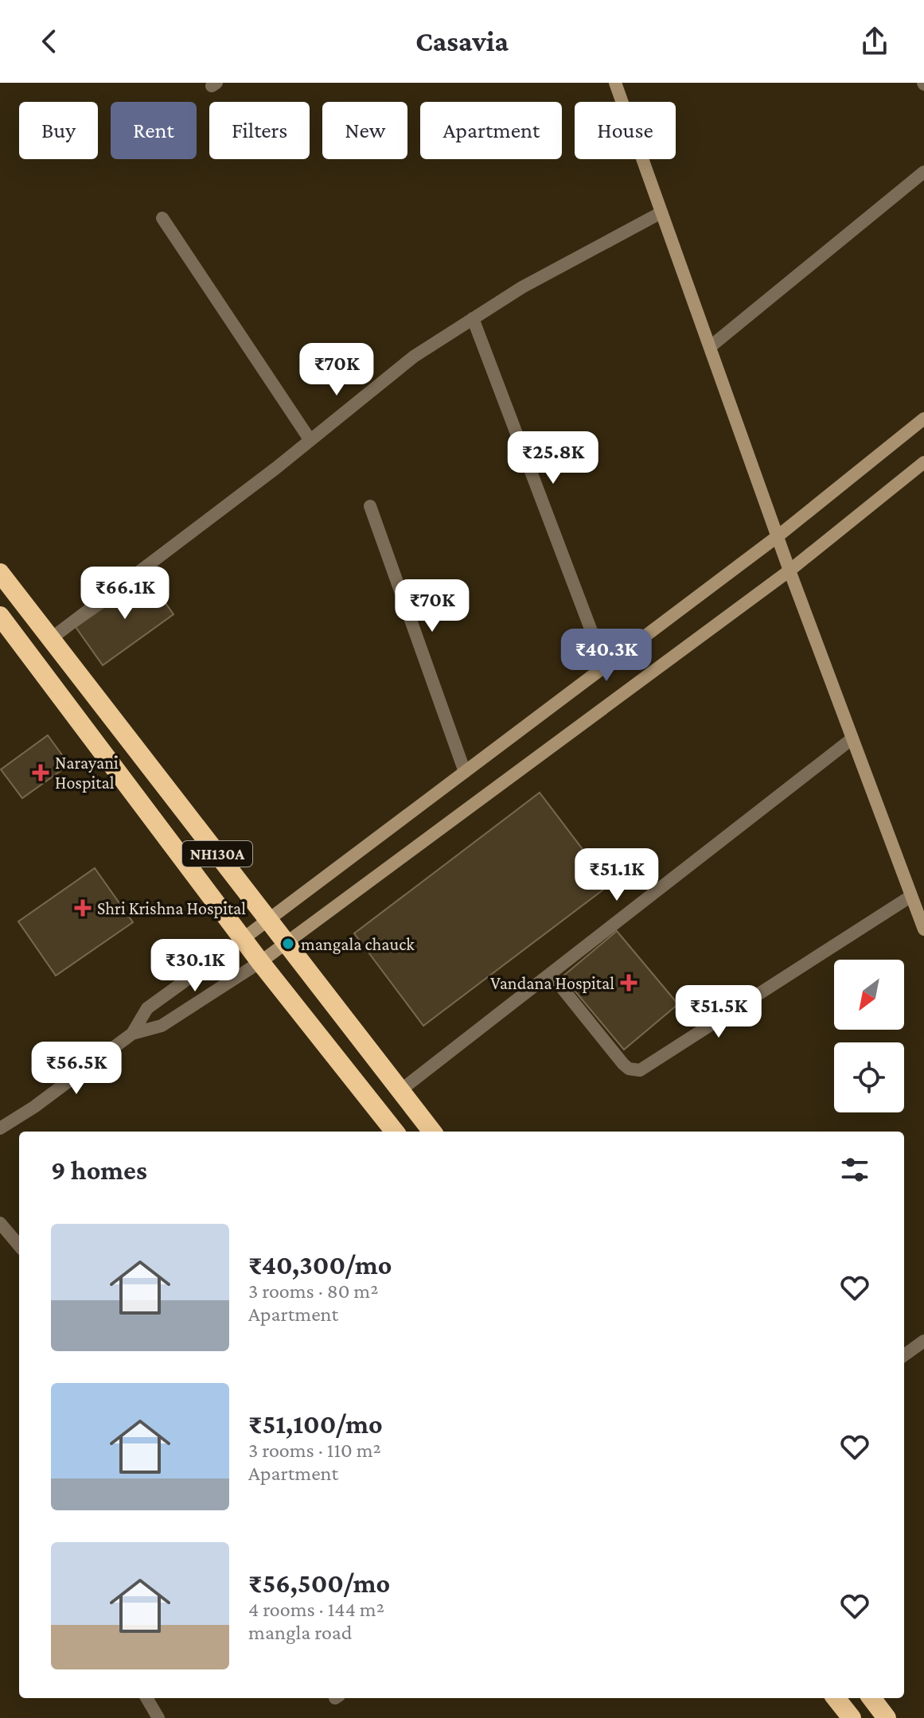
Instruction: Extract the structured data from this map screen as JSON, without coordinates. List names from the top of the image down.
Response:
{
  "streets": {
    "highway": ["NH130A"]
  },
  "places": {
    "health": ["Narayani Hospital", "Shri Krishna Hospital", "Vandana Hospital"],
    "other": ["mangala chauck"]
  },
  "north": "bottom left",
  "page": {
    "header": "Casavia",
    "chip": [
      "Buy",
      "Rent",
      "Filters",
      "New",
      "Apartment",
      "House"
    ],
    "price": [
      "₹70K",
      "₹25.8K",
      "₹66.1K",
      "₹70K",
      "₹40.3K",
      "₹51.1K",
      "₹30.1K",
      "₹51.5K",
      "₹56.5K"
    ],
    "heading": "9 homes",
    "list": [
      {
        "name": "₹40,300/mo",
        "note": "3 rooms · 80 m² · Apartment"
      },
      {
        "name": "₹51,100/mo",
        "note": "3 rooms · 110 m² · Apartment"
      },
      {
        "name": "₹56,500/mo",
        "note": "4 rooms · 144 m² · mangla road"
      }
    ]
  }
}
